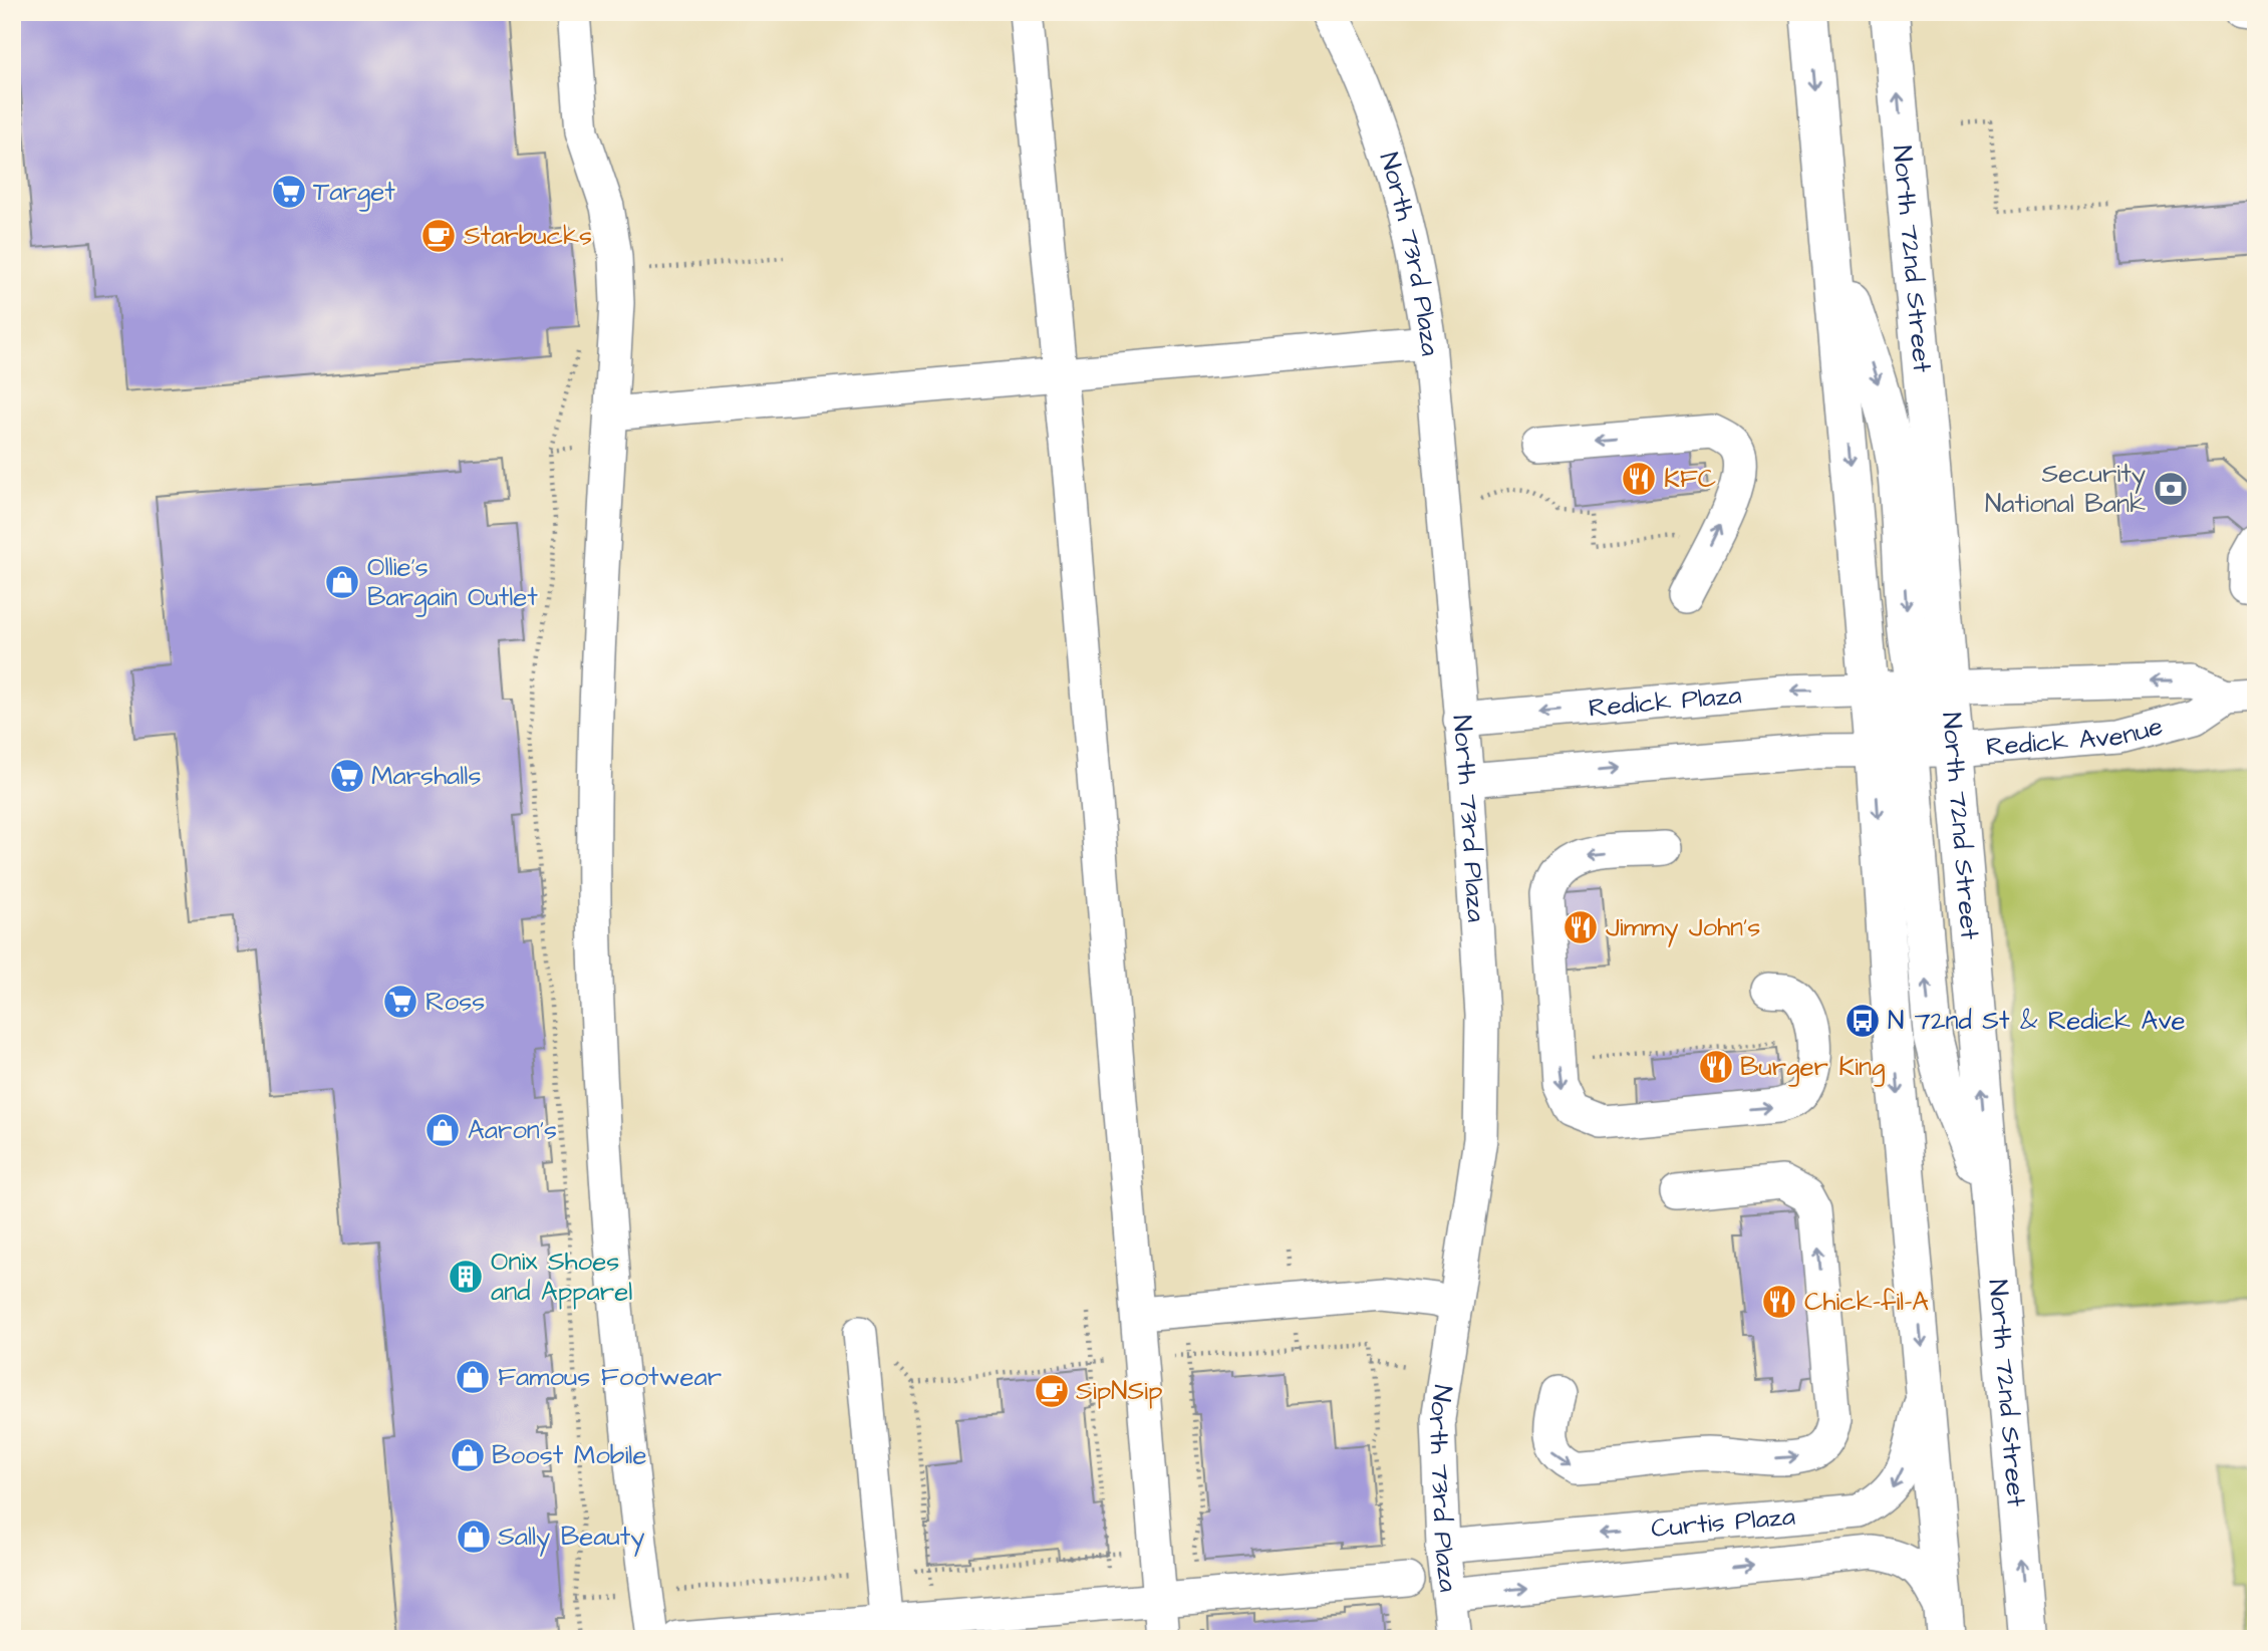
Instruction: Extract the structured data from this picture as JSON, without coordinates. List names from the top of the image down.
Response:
{
  "streets": {
    "main road": ["North 72nd Street"],
    "street": [
      "North 73rd Plaza",
      "Redick Plaza",
      "Redick Avenue",
      "Curtis Plaza"
    ]
  },
  "crossings": [
    ["North 73rd Plaza", "Redick Plaza"],
    ["North 73rd Plaza", "Curtis Plaza"],
    ["North 72nd Street", "Redick Avenue"],
    ["Redick Plaza", "Redick Avenue"]
  ],
  "places": {
    "supermarket": ["Target", "Marshalls", "Ross"],
    "cafe": ["Starbucks", "SipNSip"],
    "restaurant": [
      "KFC",
      "Jimmy John's",
      "Burger King",
      "Chick-fil-A"
    ],
    "bank": ["Security National Bank"],
    "shop": [
      "Ollie's Bargain Outlet",
      "Aaron's",
      "Famous Footwear",
      "Boost Mobile",
      "Sally Beauty"
    ],
    "bus stop": ["N 72nd St & Redick Ave"],
    "building": ["Onix Shoes and Apparel"]
  }
}
